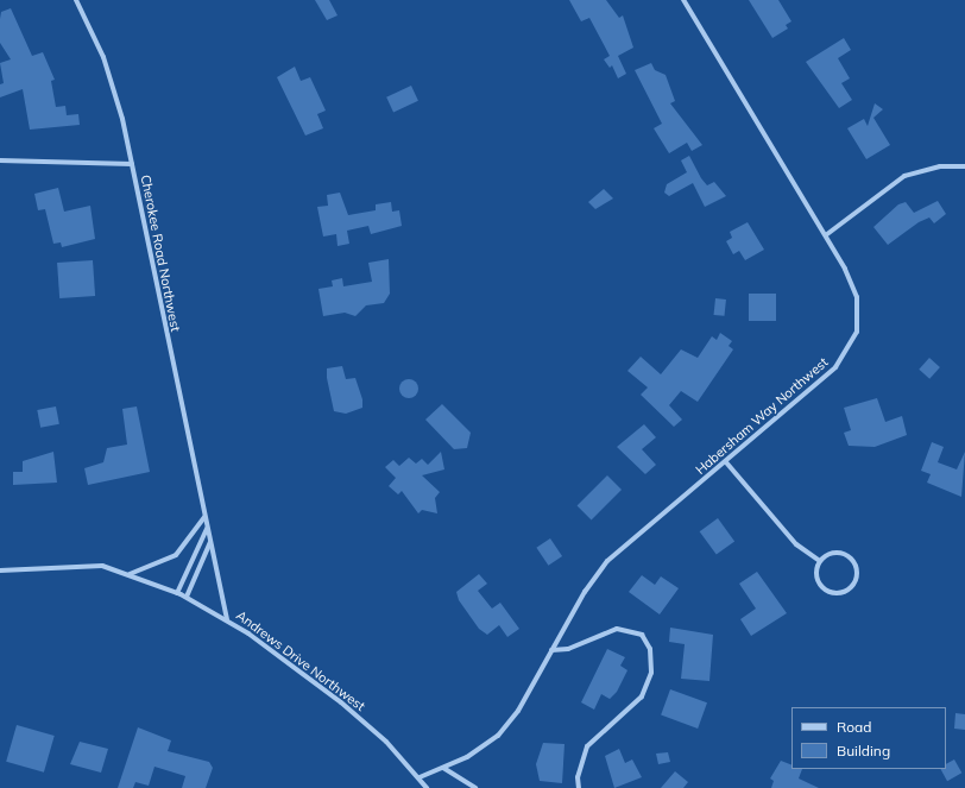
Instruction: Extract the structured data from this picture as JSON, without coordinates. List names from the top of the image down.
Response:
{
  "streets": {
    "street": ["Cherokee Road Northwest", "Habersham Way Northwest", "Andrews Drive Northwest"]
  },
  "crossings": [
    ["Cherokee Road Northwest", "Andrews Drive Northwest"],
    ["Habersham Way Northwest", "Andrews Drive Northwest"]
  ],
  "legend": ["Road", "Building"]
}
